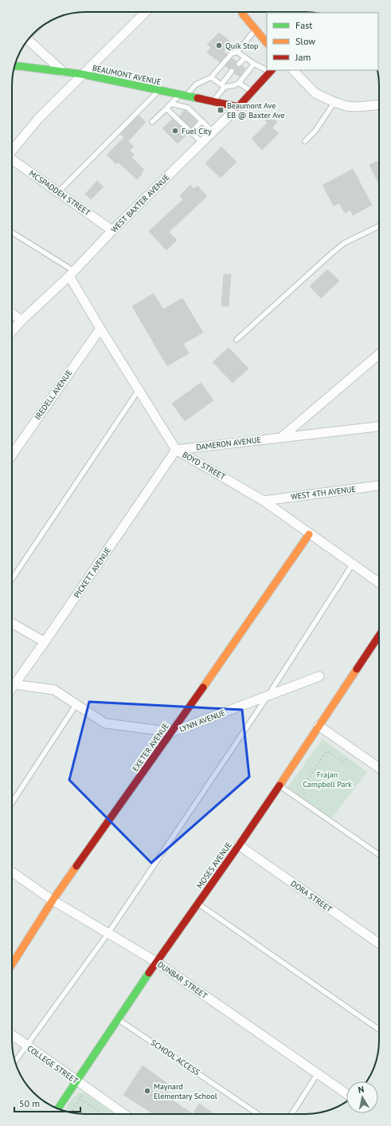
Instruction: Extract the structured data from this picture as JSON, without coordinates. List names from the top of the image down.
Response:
{
  "streets": {
    "street": [
      "BEAUMONT AVENUE",
      "MCSPADDEN STREET",
      "WEST BAXTER AVENUE",
      "IREDELL AVENUE",
      "DAMERON AVENUE",
      "BOYD STREET",
      "WEST 4TH AVENUE",
      "PICKETT AVENUE",
      "LYNN AVENUE",
      "EXETER AVENUE",
      "MOSES AVENUE",
      "DORA STREET",
      "DUNBAR STREET",
      "COLLEGE STREET"
    ],
    "lane": ["SCHOOL ACCESS"]
  },
  "crossings": [
    ["BEAUMONT AVENUE", "WEST BAXTER AVENUE"],
    ["MCSPADDEN STREET", "WEST BAXTER AVENUE"],
    ["WEST BAXTER AVENUE", "BOYD STREET"],
    ["IREDELL AVENUE", "BOYD STREET"],
    ["DAMERON AVENUE", "BOYD STREET"],
    ["DAMERON AVENUE", "PICKETT AVENUE"],
    ["BOYD STREET", "WEST 4TH AVENUE"],
    ["BOYD STREET", "PICKETT AVENUE"],
    ["BOYD STREET", "EXETER AVENUE"],
    ["PICKETT AVENUE", "LYNN AVENUE"],
    ["LYNN AVENUE", "EXETER AVENUE"],
    ["EXETER AVENUE", "DUNBAR STREET"],
    ["MOSES AVENUE", "DORA STREET"],
    ["MOSES AVENUE", "DUNBAR STREET"],
    ["MOSES AVENUE", "SCHOOL ACCESS"],
    ["MOSES AVENUE", "COLLEGE STREET"]
  ],
  "parks": ["Frajan Campbell Park"],
  "places": {
    "other": ["Quik Stop", "Fuel City", "Maynard Elementary School"],
    "transit": ["Beaumont Ave EB @ Baxter Ave"]
  },
  "legend": ["Fast", "Slow", "Jam"],
  "scale_bar": "50 m",
  "north": "top"
}
